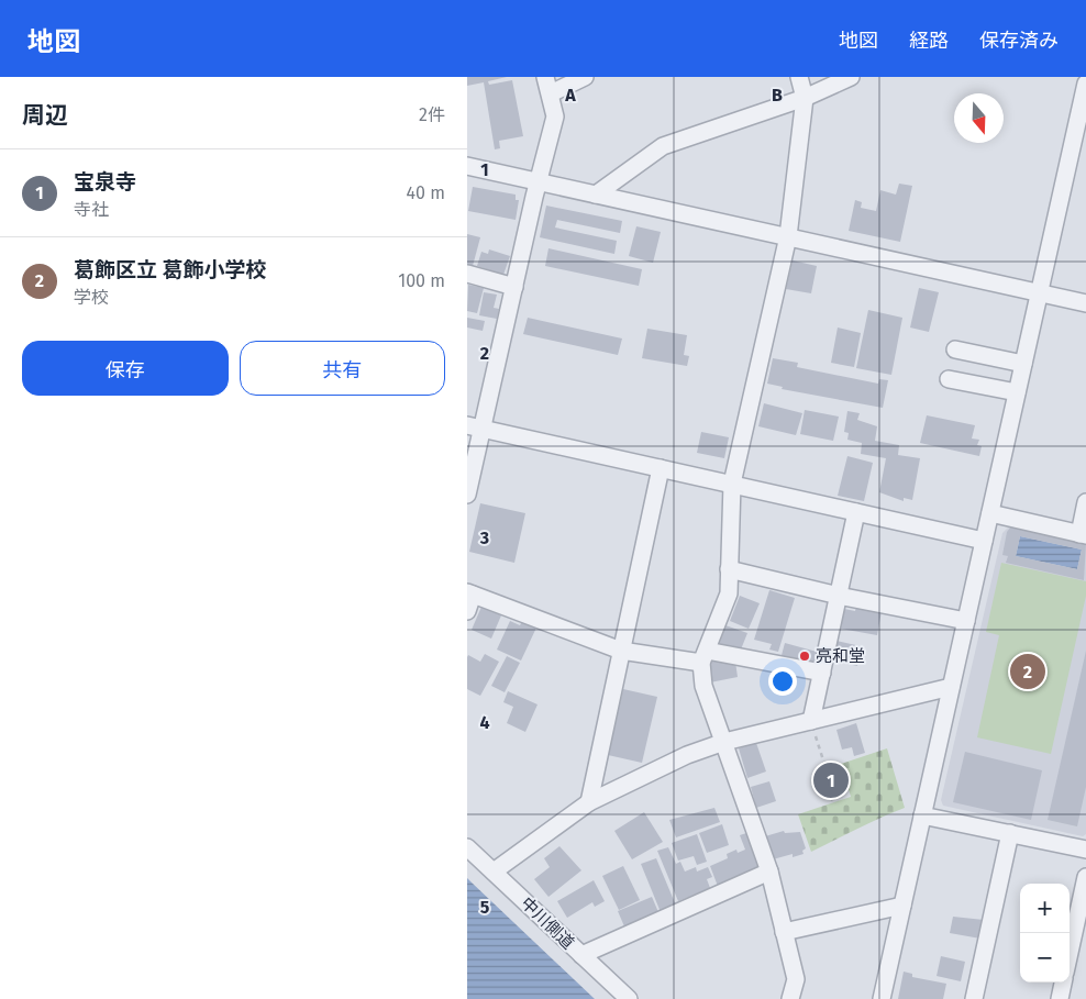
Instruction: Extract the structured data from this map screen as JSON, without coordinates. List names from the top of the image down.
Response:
{
  "streets": {
    "street": ["中川側道"]
  },
  "places": ["亮和堂"],
  "north": "bottom",
  "page": {
    "header": "地図",
    "nav": ["地図", "経路", "保存済み"],
    "heading": ["周辺", "2件"],
    "list": [
      {
        "mark": "1",
        "name": "宝泉寺",
        "note": "寺社",
        "value": "40 m"
      },
      {
        "mark": "2",
        "name": "葛飾区立 葛飾小学校",
        "note": "学校",
        "value": "100 m"
      }
    ],
    "buttons": ["保存", "共有"],
    "pins": ["2", "1"],
    "map_buttons": ["+", "−"]
  },
  "grid": {
    "columns": ["A", "B"],
    "rows": [
      "1",
      "2",
      "3",
      "4",
      "5"
    ]
  }
}
